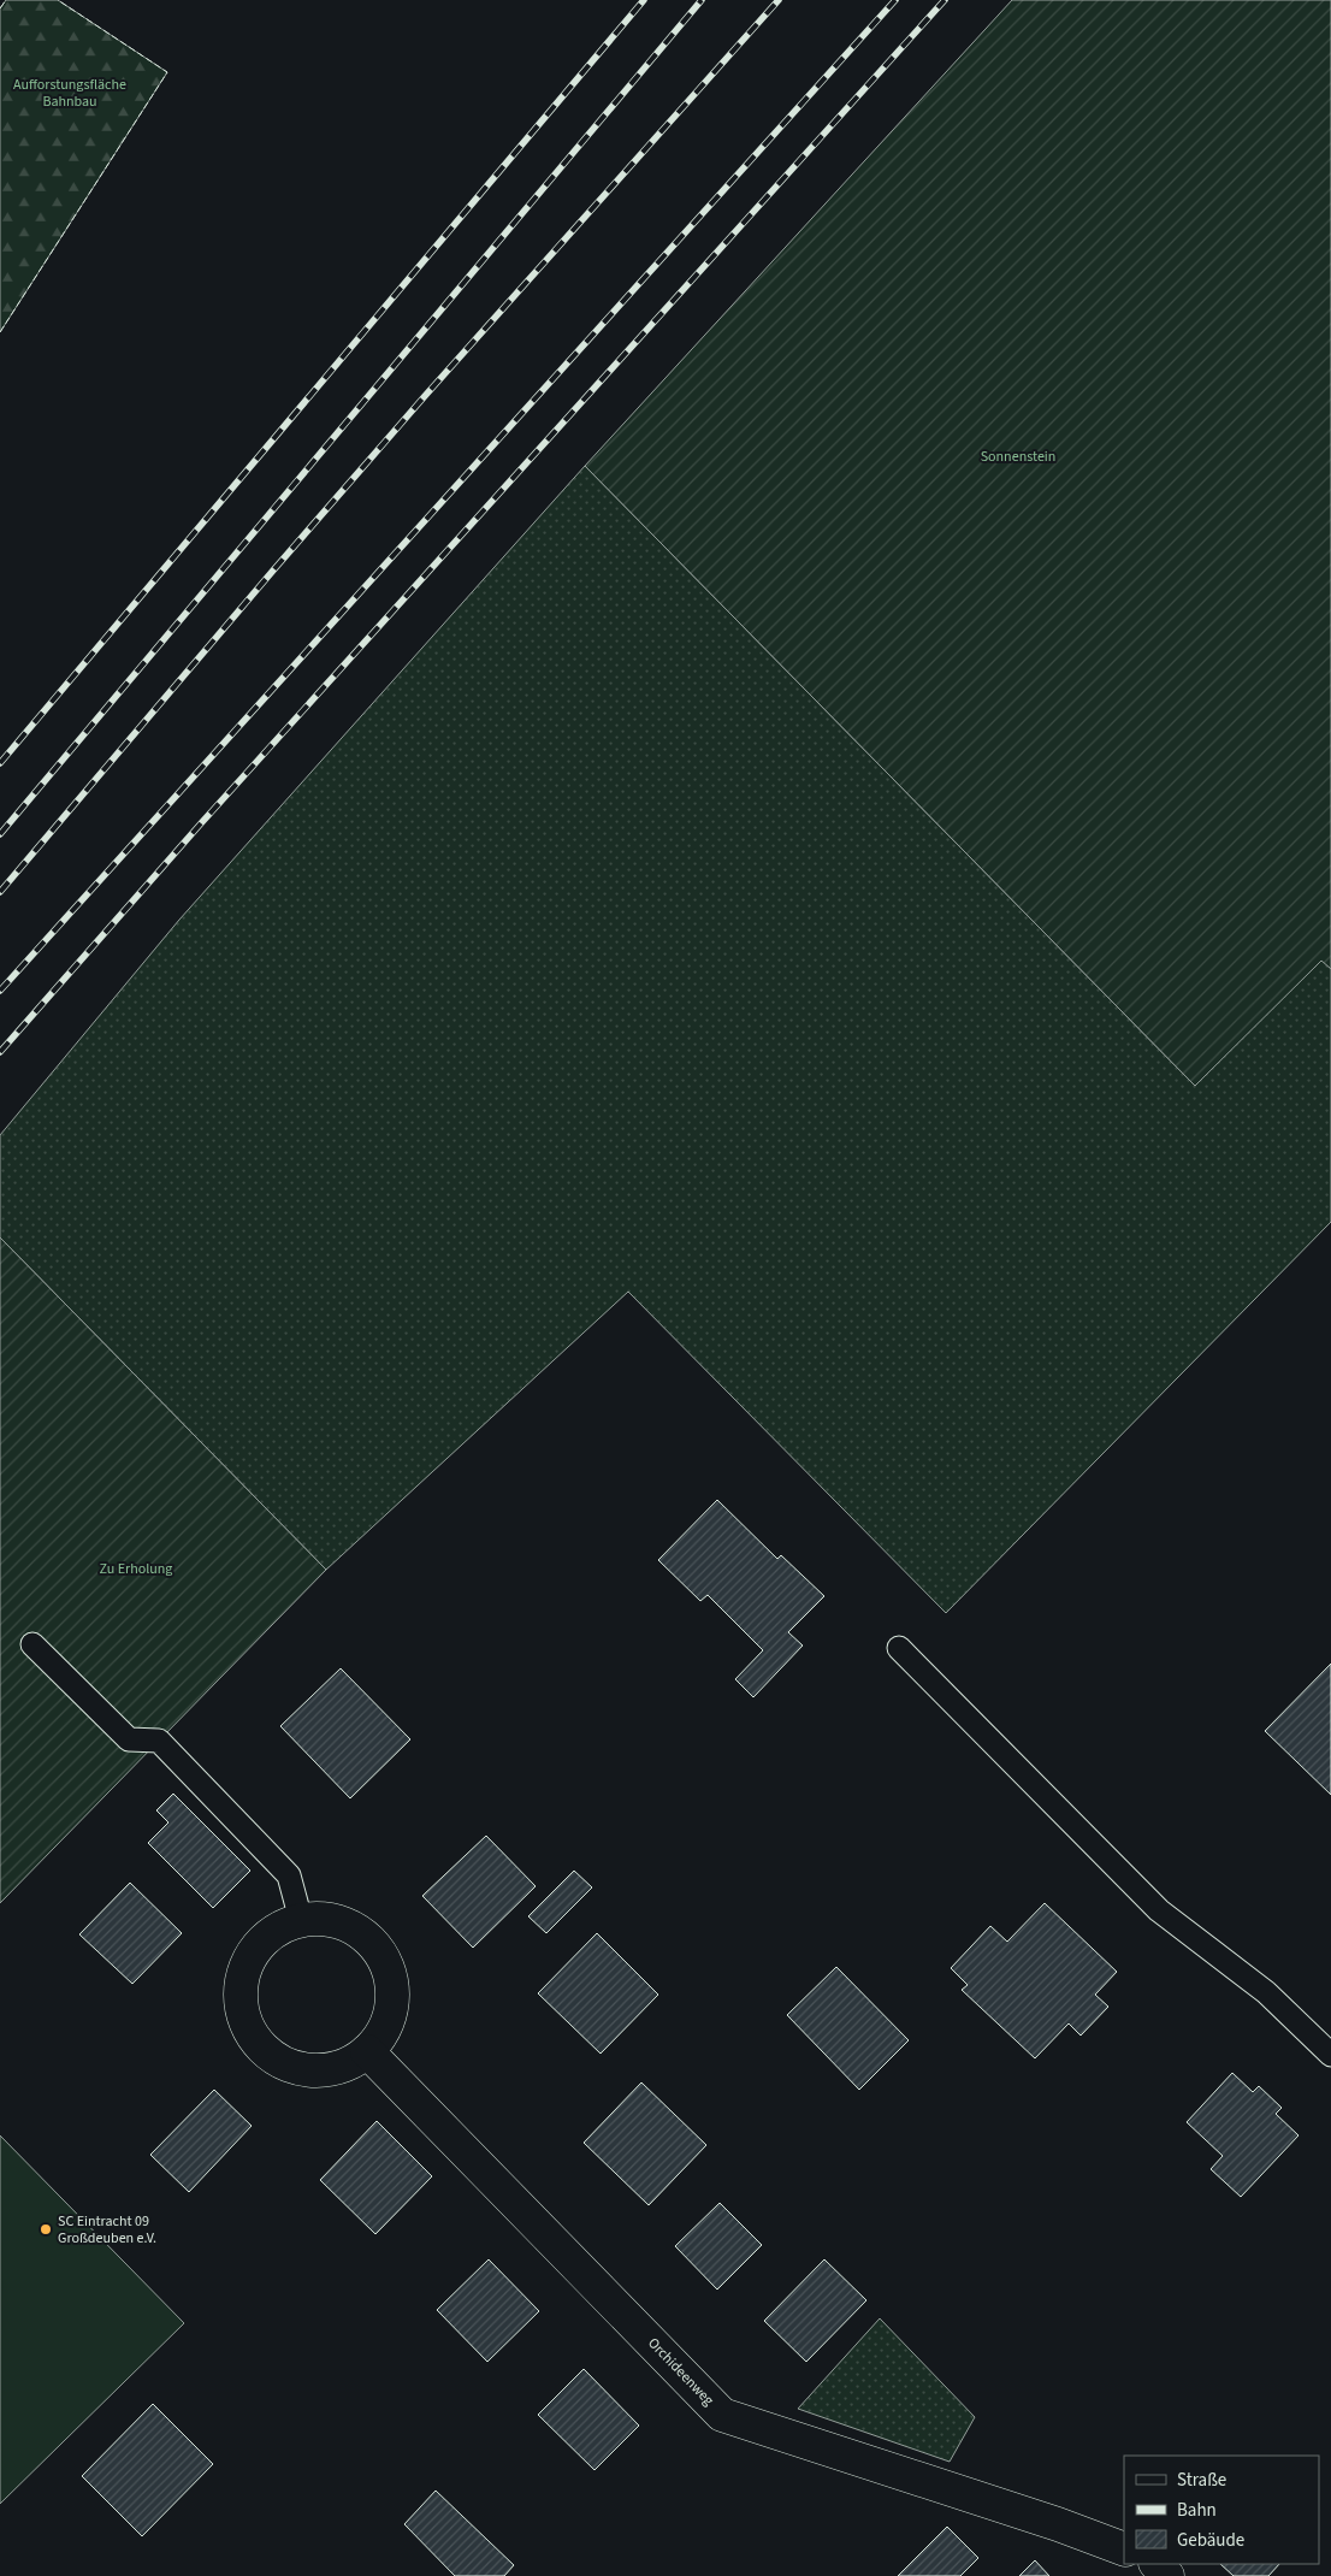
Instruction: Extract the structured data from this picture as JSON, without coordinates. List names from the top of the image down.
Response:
{
  "streets": {
    "street": ["Orchideenweg"]
  },
  "parks": ["Aufforstungsfläche Bahnbau", "Sonnenstein", "Zu Erholung"],
  "places": ["SC Eintracht 09 Großdeuben e.V."],
  "legend": ["Straße", "Bahn", "Gebäude"]
}
